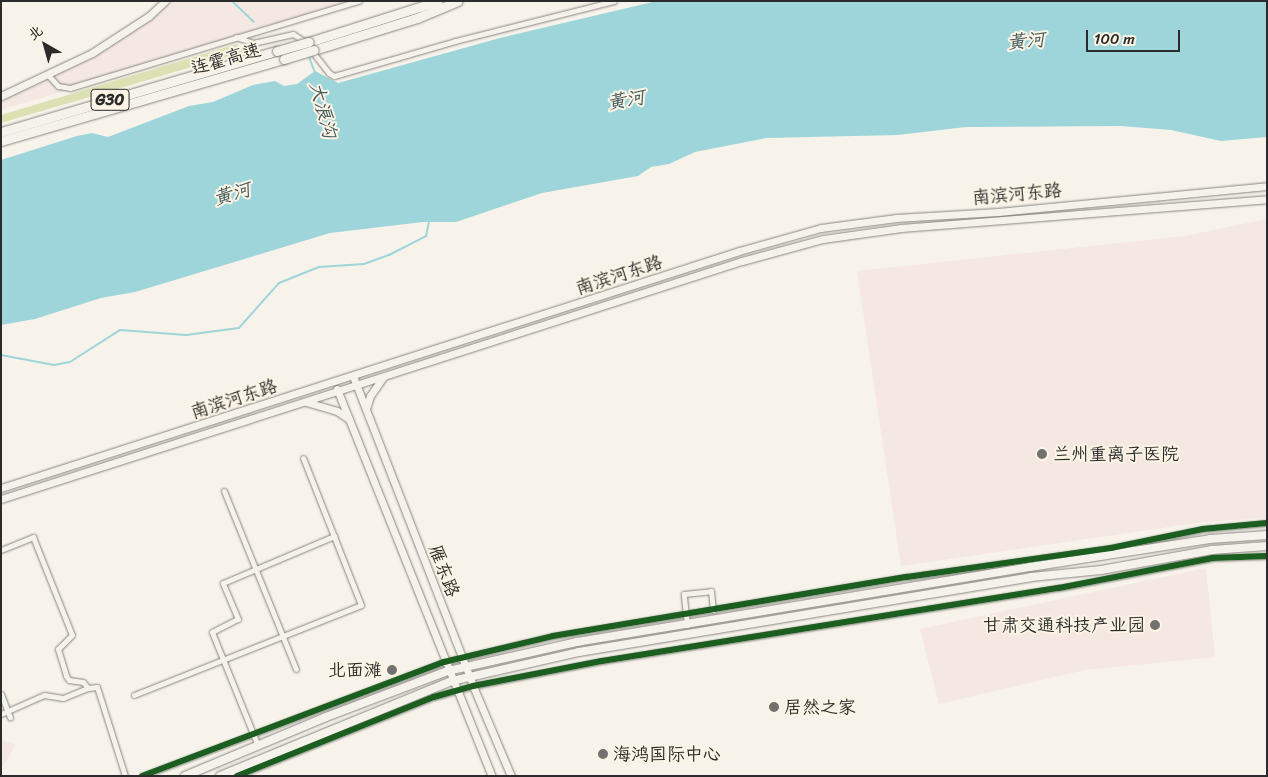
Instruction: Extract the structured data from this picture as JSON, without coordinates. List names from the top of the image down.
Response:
{
  "streets": {
    "highway": ["连霍高速", "G30"],
    "main road": ["南滨河东路", "雁东路"]
  },
  "crossings": [
    ["南滨河东路", "雁东路"]
  ],
  "water": ["黄河", "大浪沟"],
  "places": [
    "兰州重离子医院",
    "甘肃交通科技产业园",
    "北面滩",
    "居然之家",
    "海鸿国际中心"
  ],
  "scale_bar": "100 m",
  "north": "top left"
}
